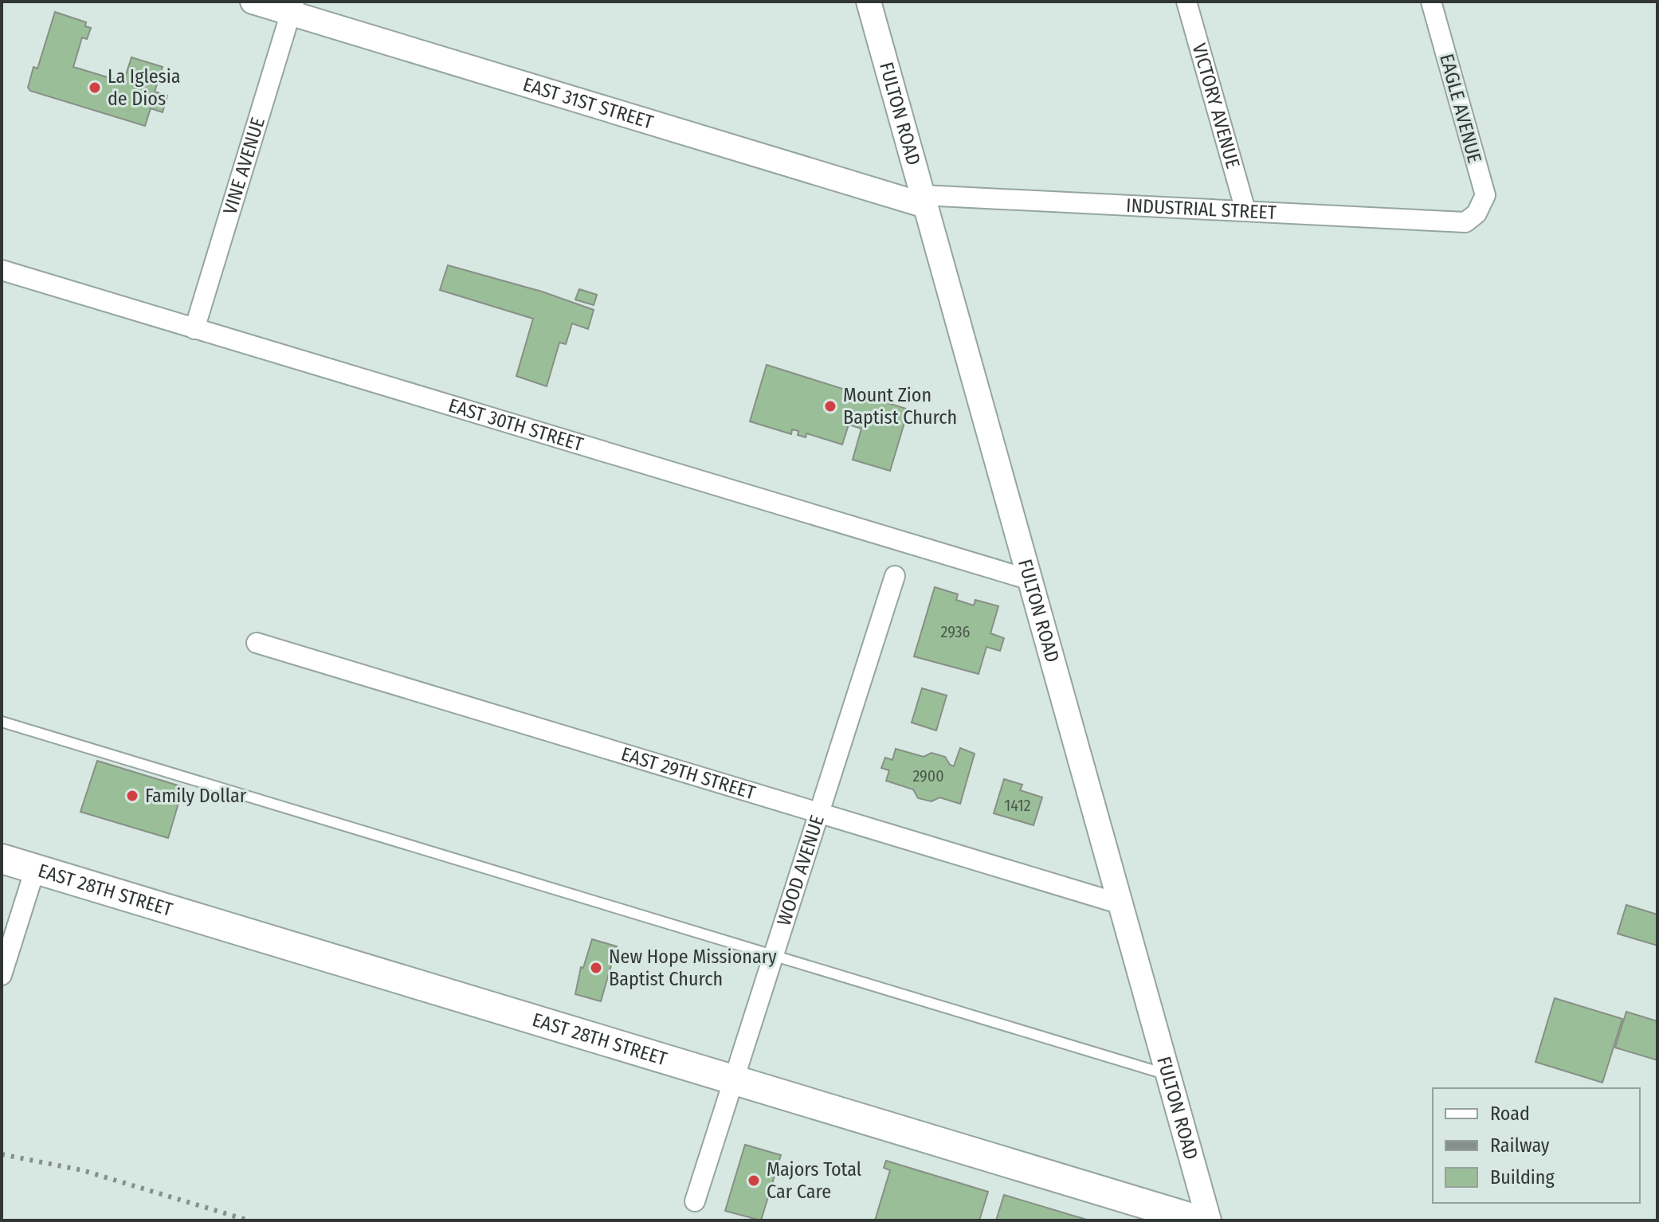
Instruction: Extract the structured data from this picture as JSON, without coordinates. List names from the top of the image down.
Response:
{
  "streets": {
    "main road": ["EAST 28TH STREET"],
    "street": [
      "EAST 31ST STREET",
      "VICTORY AVENUE",
      "EAGLE AVENUE",
      "FULTON ROAD",
      "VINE AVENUE",
      "INDUSTRIAL STREET",
      "EAST 30TH STREET",
      "EAST 29TH STREET",
      "WOOD AVENUE"
    ]
  },
  "crossings": [
    ["EAST 31ST STREET", "FULTON ROAD"],
    ["EAST 31ST STREET", "VINE AVENUE"],
    ["EAST 31ST STREET", "INDUSTRIAL STREET"],
    ["VICTORY AVENUE", "INDUSTRIAL STREET"],
    ["EAGLE AVENUE", "INDUSTRIAL STREET"],
    ["FULTON ROAD", "INDUSTRIAL STREET"],
    ["FULTON ROAD", "EAST 30TH STREET"],
    ["FULTON ROAD", "EAST 29TH STREET"],
    ["VINE AVENUE", "EAST 30TH STREET"],
    ["EAST 29TH STREET", "WOOD AVENUE"],
    ["WOOD AVENUE", "EAST 28TH STREET"]
  ],
  "places": [
    "La Iglesia de Dios",
    "Mount Zion Baptist Church",
    "Family Dollar",
    "New Hope Missionary Baptist Church",
    "Majors Total Car Care"
  ],
  "house_numbers": ["2936", "2900", "1412"],
  "legend": ["Road", "Railway", "Building"]
}
